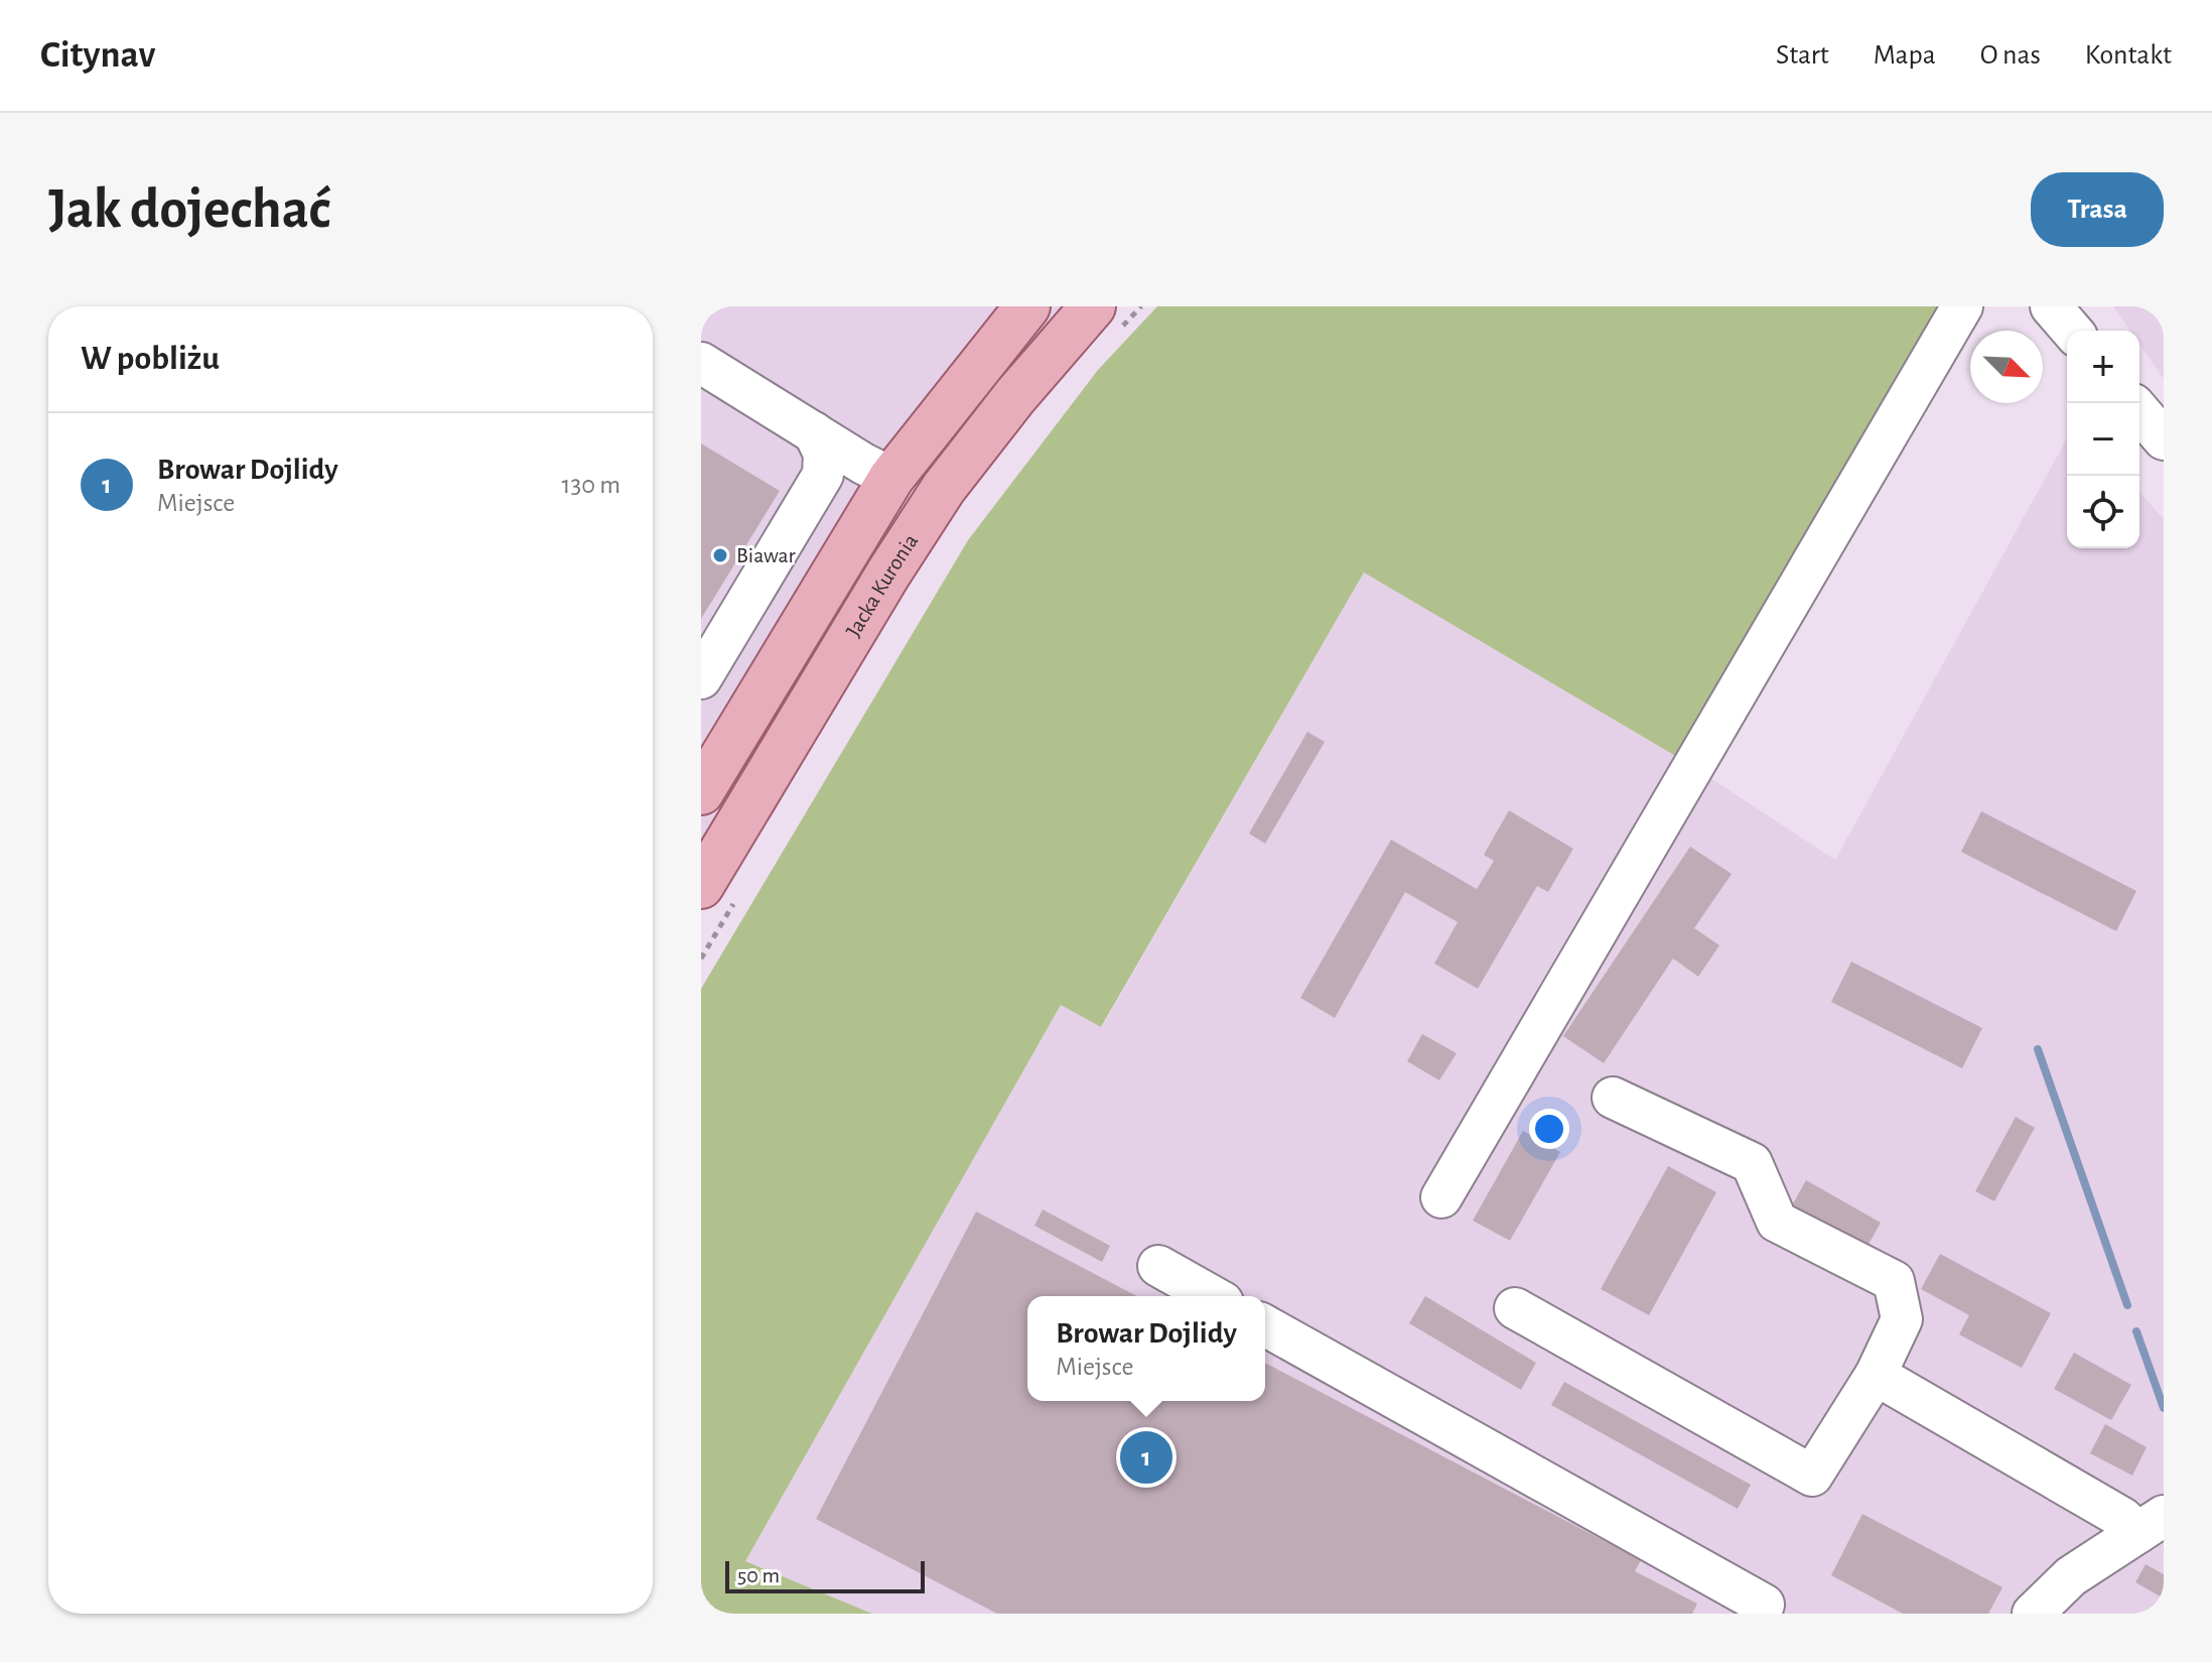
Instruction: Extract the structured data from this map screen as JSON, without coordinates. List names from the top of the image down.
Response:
{
  "streets": {
    "main road": ["Jacka Kuronia"]
  },
  "places": ["Biawar"],
  "scale_bar": "50 m",
  "north": "bottom right",
  "page": {
    "header": "Citynav",
    "nav": [
      "Start",
      "Mapa",
      "O nas",
      "Kontakt"
    ],
    "buttons": "Trasa",
    "title": "Jak dojechać",
    "heading": "W pobliżu",
    "map_buttons": ["+", "−"],
    "list": [
      {
        "mark": "1",
        "name": "Browar Dojlidy",
        "note": "Miejsce",
        "value": "130 m"
      }
    ],
    "popup": ["Browar Dojlidy", "Miejsce"],
    "pins": "1",
    "scale": "50 m"
  }
}
